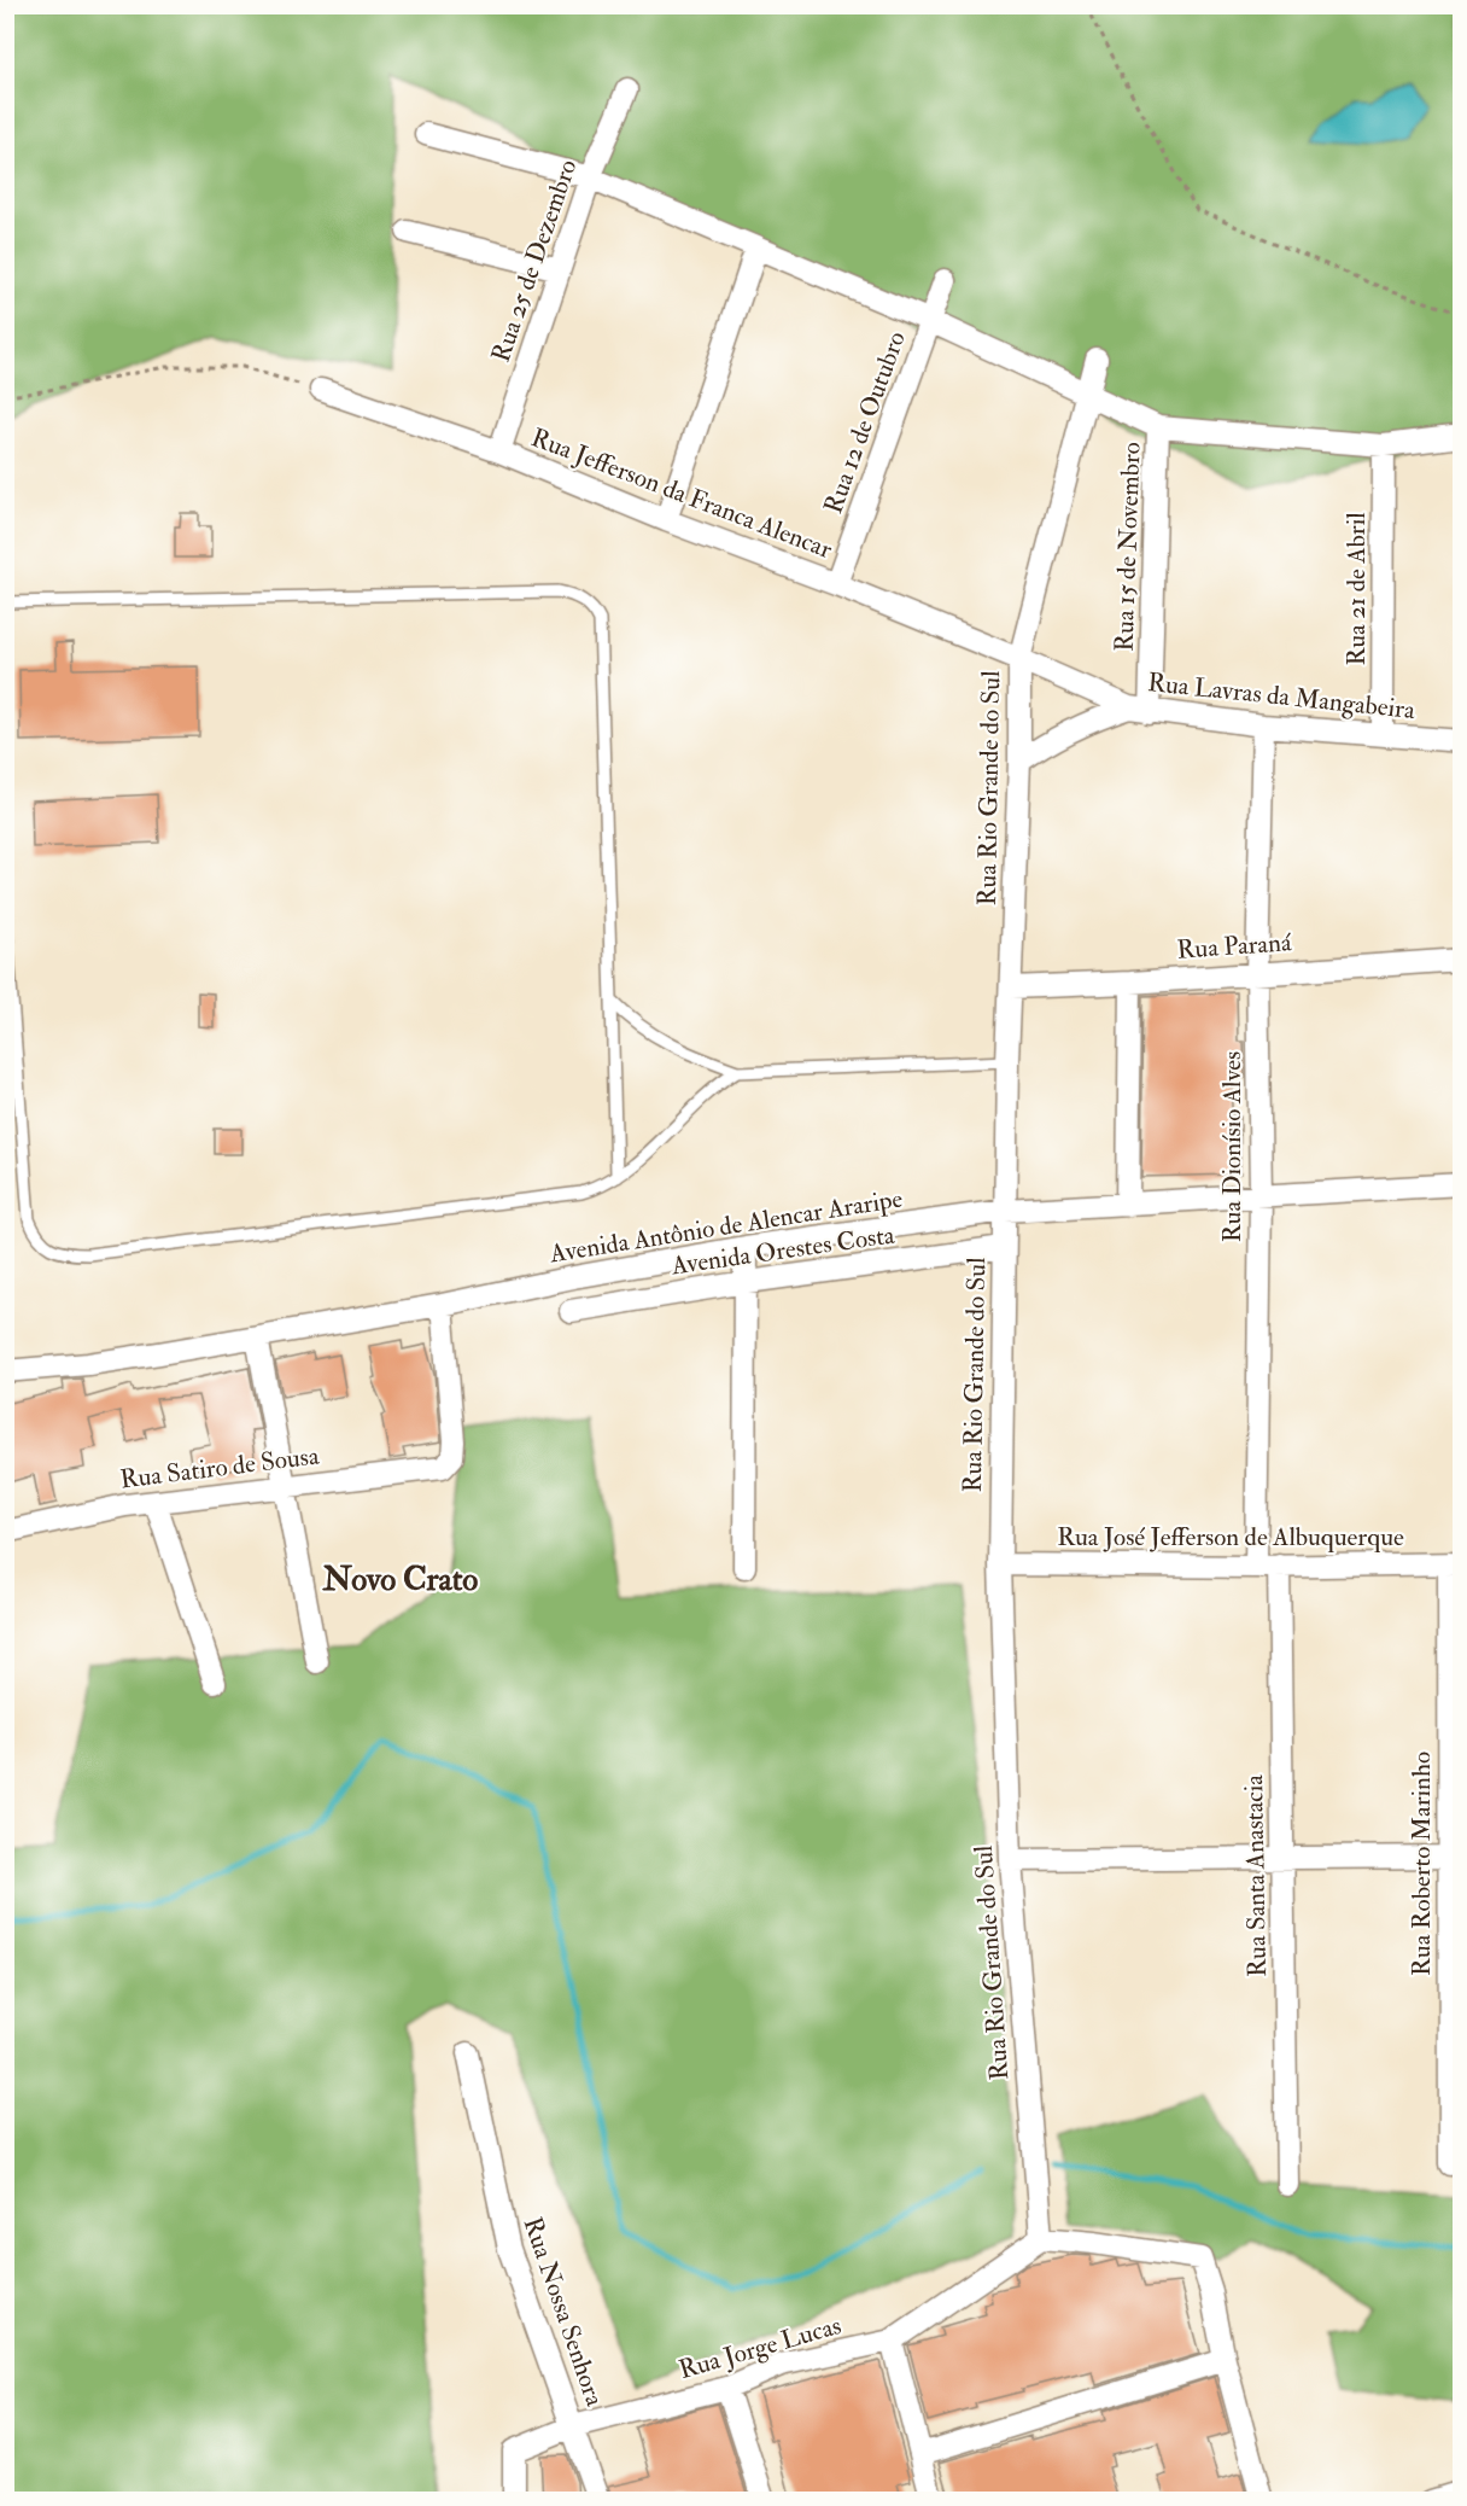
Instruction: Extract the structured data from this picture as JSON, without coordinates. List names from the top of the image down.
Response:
{
  "streets": {
    "street": [
      "Rua 25 de Dezembro",
      "Rua 12 de Outubro",
      "Rua Jefferson da Franca Alencar",
      "Rua 15 de Novembro",
      "Rua 21 de Abril",
      "Rua Lavras da Mangabeira",
      "Rua Rio Grande do Sul",
      "Rua Paraná",
      "Rua Dionísio Alves",
      "Avenida Antônio de Alencar Araripe",
      "Avenida Orestes Costa",
      "Rua Satiro de Sousa",
      "Rua José Jefferson de Albuquerque",
      "Rua Roberto Marinho",
      "Rua Santa Anastacia",
      "Rua Nossa Senhora",
      "Rua Jorge Lucas"
    ]
  },
  "crossings": [
    ["Rua 25 de Dezembro", "Rua Jefferson da Franca Alencar"],
    ["Rua 12 de Outubro", "Rua Jefferson da Franca Alencar"],
    ["Rua Jefferson da Franca Alencar", "Rua Lavras da Mangabeira"],
    ["Rua Jefferson da Franca Alencar", "Rua Rio Grande do Sul"],
    ["Rua 15 de Novembro", "Rua Lavras da Mangabeira"],
    ["Rua 21 de Abril", "Rua Lavras da Mangabeira"],
    ["Rua Lavras da Mangabeira", "Rua Rio Grande do Sul"],
    ["Rua Lavras da Mangabeira", "Rua Dionísio Alves"],
    ["Rua Rio Grande do Sul", "Rua Paraná"],
    ["Rua Rio Grande do Sul", "Avenida Antônio de Alencar Araripe"],
    ["Rua Rio Grande do Sul", "Avenida Orestes Costa"],
    ["Rua Rio Grande do Sul", "Rua José Jefferson de Albuquerque"],
    ["Rua Rio Grande do Sul", "Rua Jorge Lucas"],
    ["Rua Paraná", "Rua Dionísio Alves"],
    ["Rua Dionísio Alves", "Avenida Antônio de Alencar Araripe"],
    ["Rua Dionísio Alves", "Rua José Jefferson de Albuquerque"],
    ["Avenida Antônio de Alencar Araripe", "Rua Satiro de Sousa"],
    ["Rua José Jefferson de Albuquerque", "Rua Roberto Marinho"],
    ["Rua José Jefferson de Albuquerque", "Rua Santa Anastacia"],
    ["Rua Nossa Senhora", "Rua Jorge Lucas"]
  ],
  "districts": ["Novo Crato"]
}
